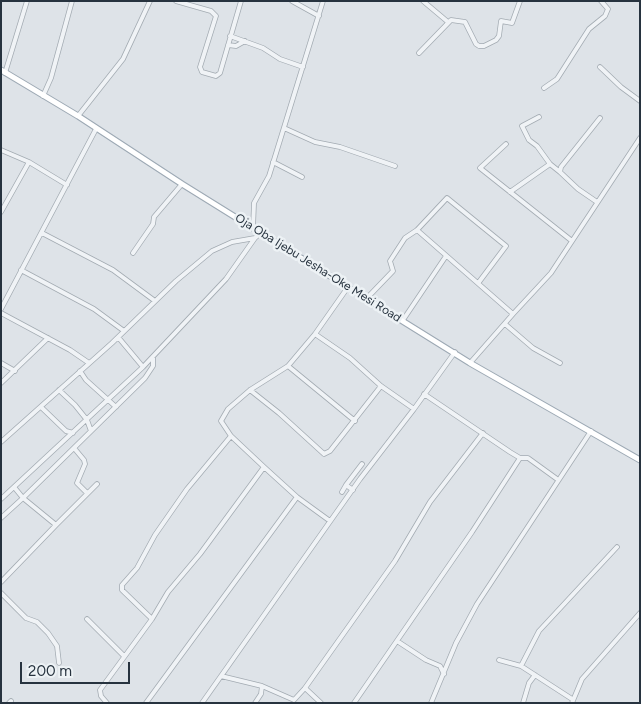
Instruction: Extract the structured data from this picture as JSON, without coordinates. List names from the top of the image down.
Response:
{
  "streets": {
    "main road": ["Oja Oba Ijebu Jesha-Oke Mesi Road"]
  },
  "scale_bar": "200 m"
}
